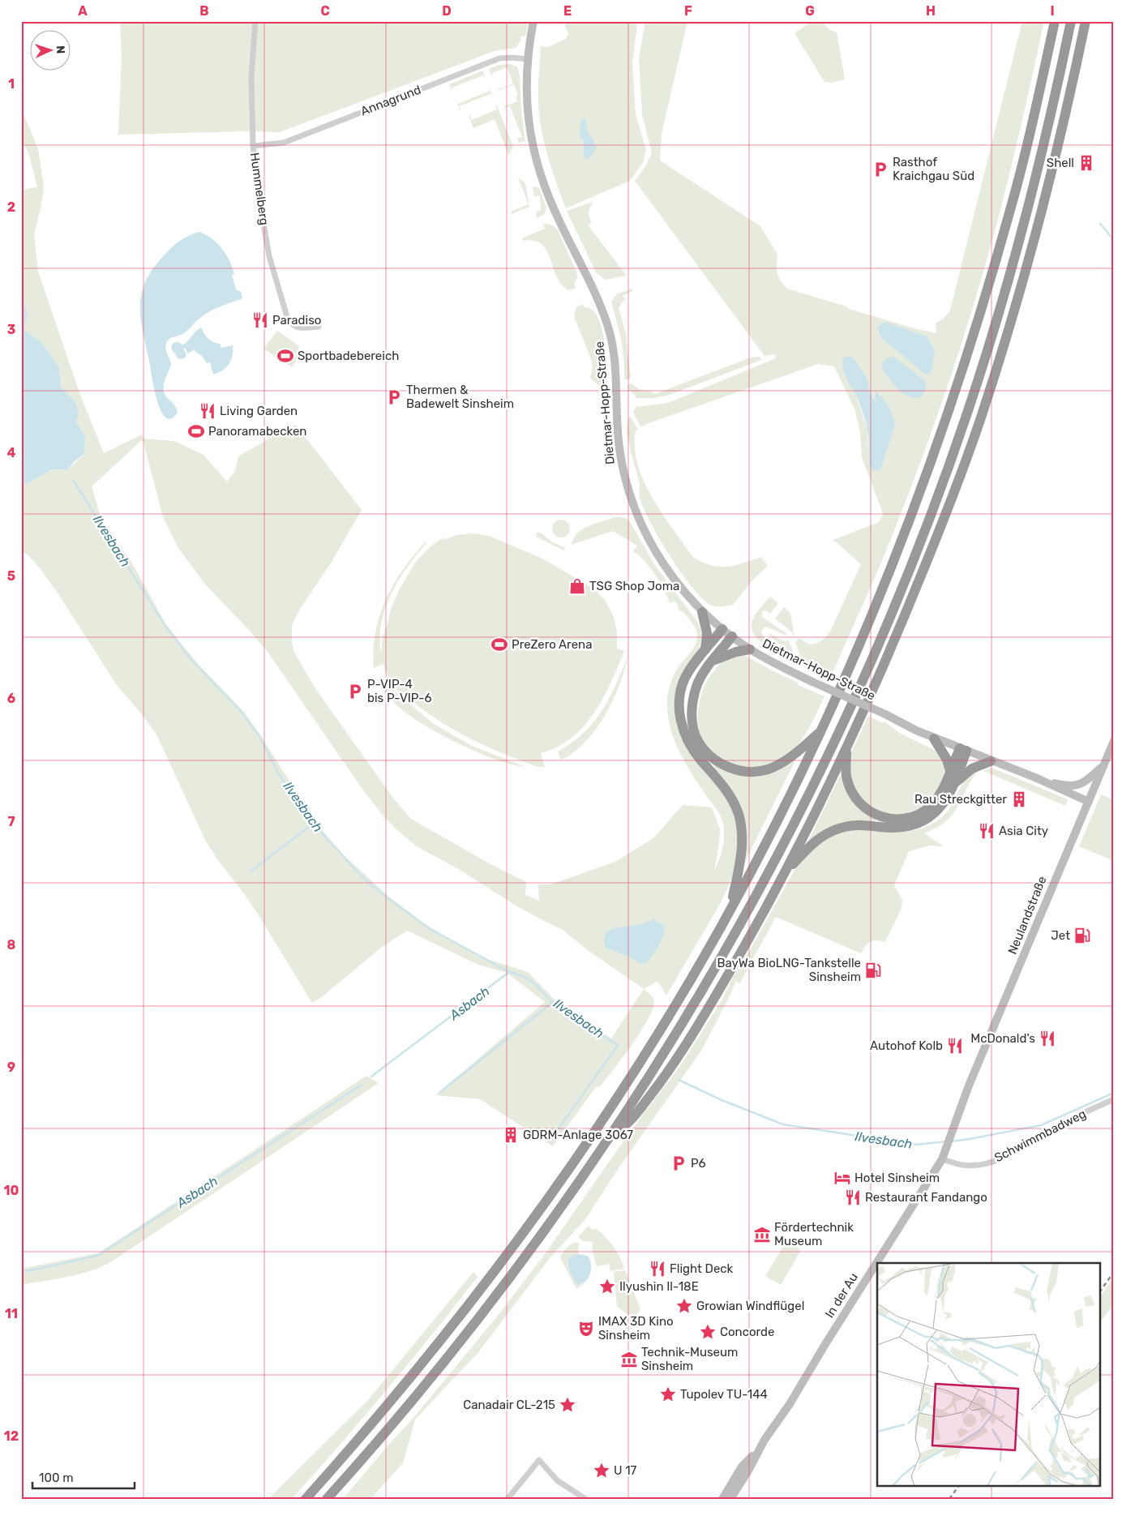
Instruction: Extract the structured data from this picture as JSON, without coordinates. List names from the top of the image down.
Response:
{
  "streets": {
    "street": [
      "Annagrund",
      "Hummelberg",
      "Dietmar-Hopp-Straße",
      "Neulandstraße",
      "Schwimmbadweg",
      "In der Au"
    ]
  },
  "crossings": [
    ["Annagrund", "Hummelberg"],
    ["Annagrund", "Dietmar-Hopp-Straße"],
    ["Dietmar-Hopp-Straße", "Neulandstraße"],
    ["Neulandstraße", "In der Au"],
    ["Schwimmbadweg", "In der Au"]
  ],
  "water": ["Ilvesbach", "Asbach"],
  "places": {
    "building": ["Shell", "Rau Streckgitter", "GDRM-Anlage 3067"],
    "parking": [
      "Rasthof Kraichgau Süd",
      "Thermen & Badewelt Sinsheim",
      "P-VIP-4 bis P-VIP-6",
      "P6"
    ],
    "restaurant": [
      "Paradiso",
      "Living Garden",
      "Asia City",
      "McDonald's",
      "Autohof Kolb",
      "Restaurant Fandango",
      "Flight Deck"
    ],
    "sports": ["Sportbadebereich", "Panoramabecken", "PreZero Arena"],
    "shop": ["TSG Shop Joma"],
    "fuel station": ["Jet", "BayWa BioLNG-Tankstelle Sinsheim"],
    "hotel": ["Hotel Sinsheim"],
    "museum": ["Fördertechnik Museum", "Technik-Museum Sinsheim"],
    "place": [
      "Ilyushin Il-18E",
      "Growian Windflügel",
      "Concorde",
      "Tupolev TU-144",
      "Canadair CL-215",
      "U 17"
    ],
    "theatre": ["IMAX 3D Kino Sinsheim"]
  },
  "scale_bar": "100 m",
  "north": "right",
  "grid": {
    "columns": [
      "A",
      "B",
      "C",
      "D",
      "E",
      "F",
      "G",
      "H",
      "I"
    ],
    "rows": [
      "1",
      "2",
      "3",
      "4",
      "5",
      "6",
      "7",
      "8",
      "9",
      "10",
      "11",
      "12"
    ]
  }
}
